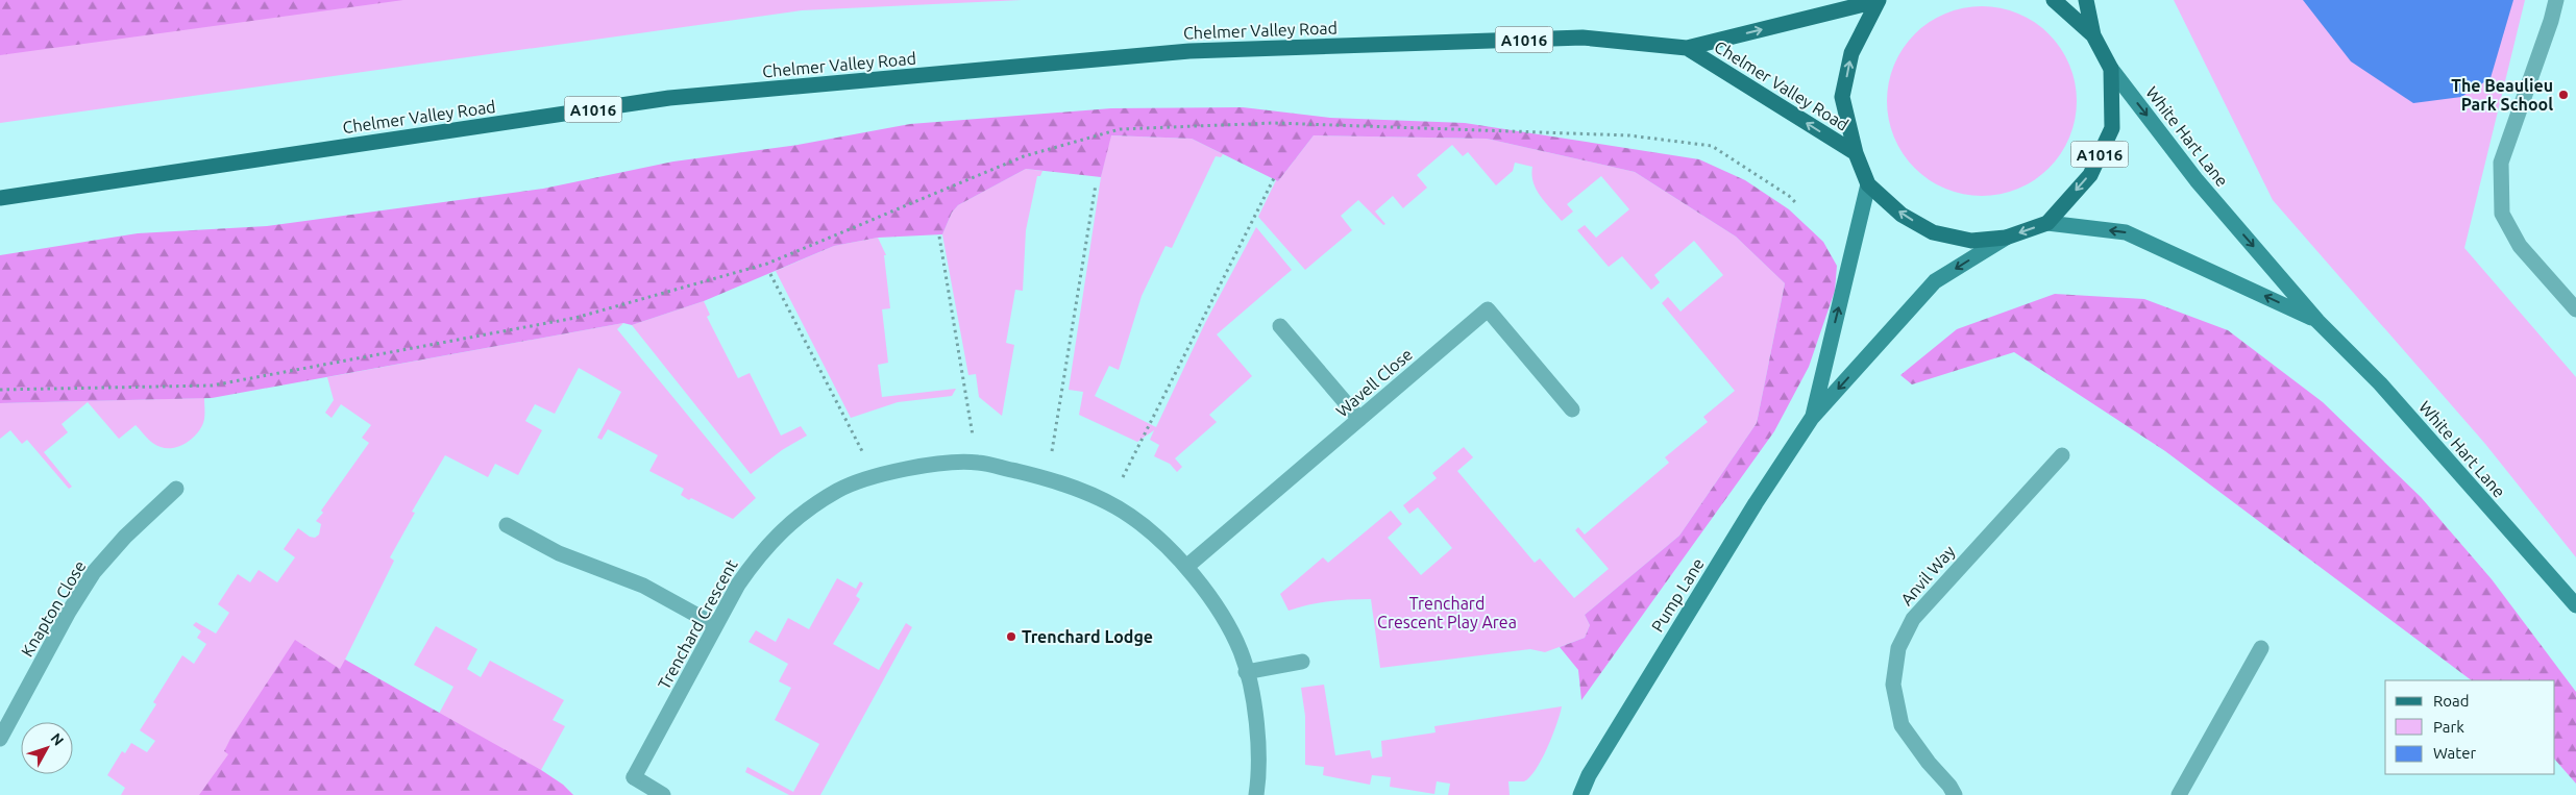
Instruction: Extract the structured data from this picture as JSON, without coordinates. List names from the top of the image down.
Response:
{
  "streets": {
    "main road": ["Chelmer Valley Road", "A1016"],
    "street": [
      "White Hart Lane",
      "Wavell Close",
      "Anvil Way",
      "Pump Lane",
      "Knapton Close",
      "Trenchard Crescent"
    ]
  },
  "crossings": [
    ["Chelmer Valley Road", "A1016"],
    ["A1016", "White Hart Lane"],
    ["A1016", "Pump Lane"],
    ["Wavell Close", "Trenchard Crescent"]
  ],
  "parks": ["Trenchard Crescent Play Area"],
  "places": ["The Beaulieu Park School", "Trenchard Lodge"],
  "legend": ["Road", "Park", "Water"],
  "north": "top right"
}
